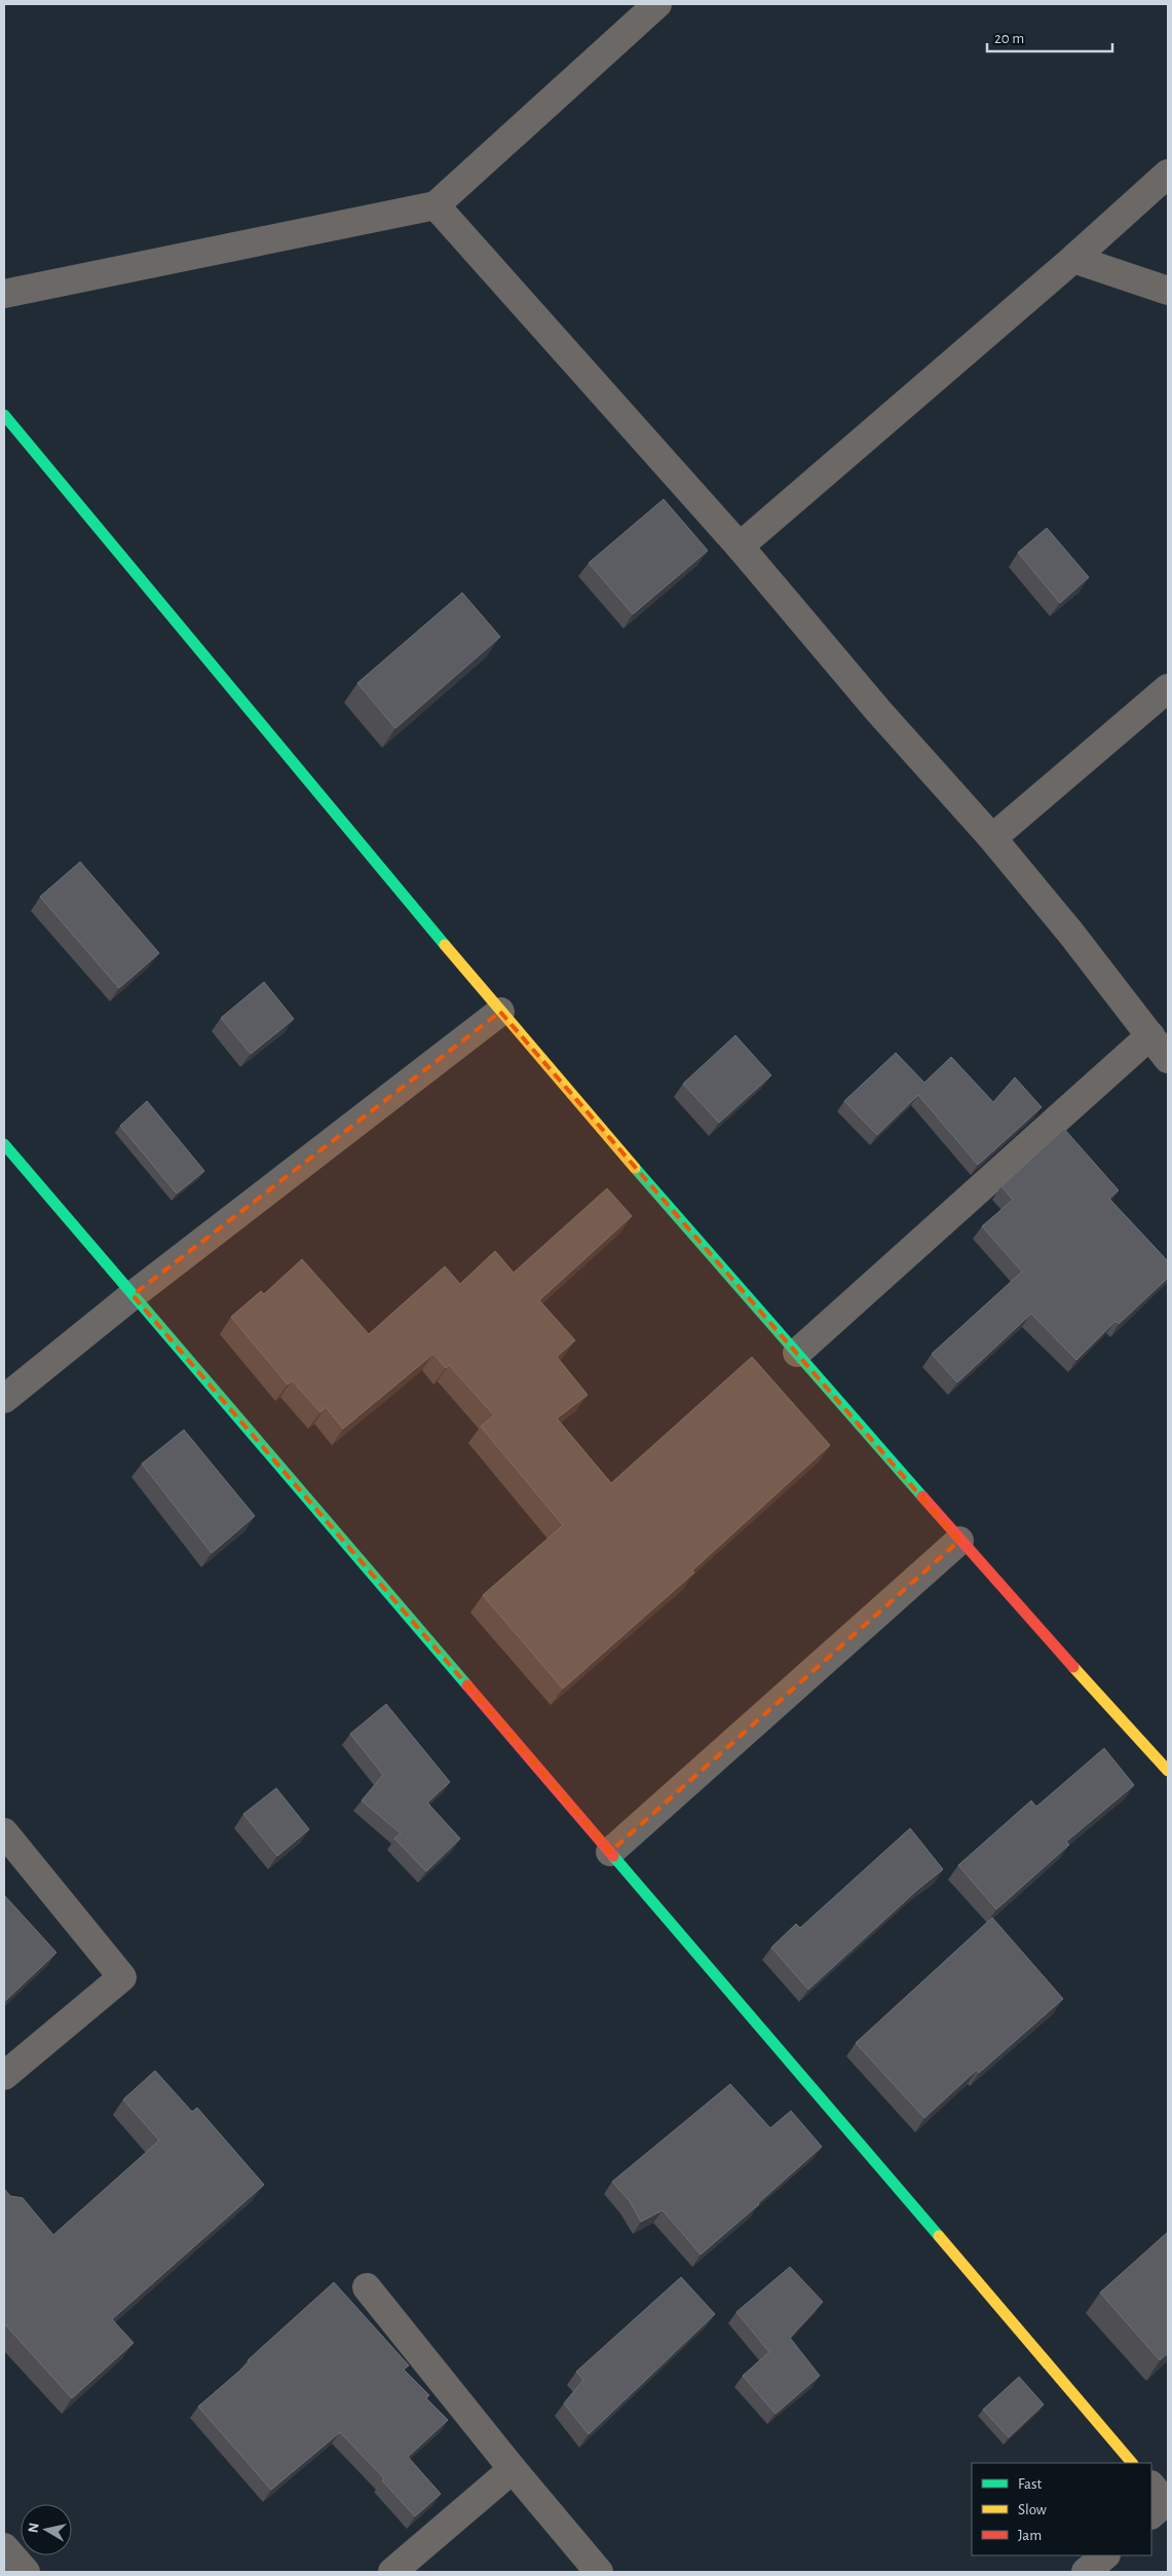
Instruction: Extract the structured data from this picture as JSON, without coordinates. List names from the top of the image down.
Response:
{
  "legend": ["Fast", "Slow", "Jam"],
  "scale_bar": "20 m",
  "north": "left"
}
